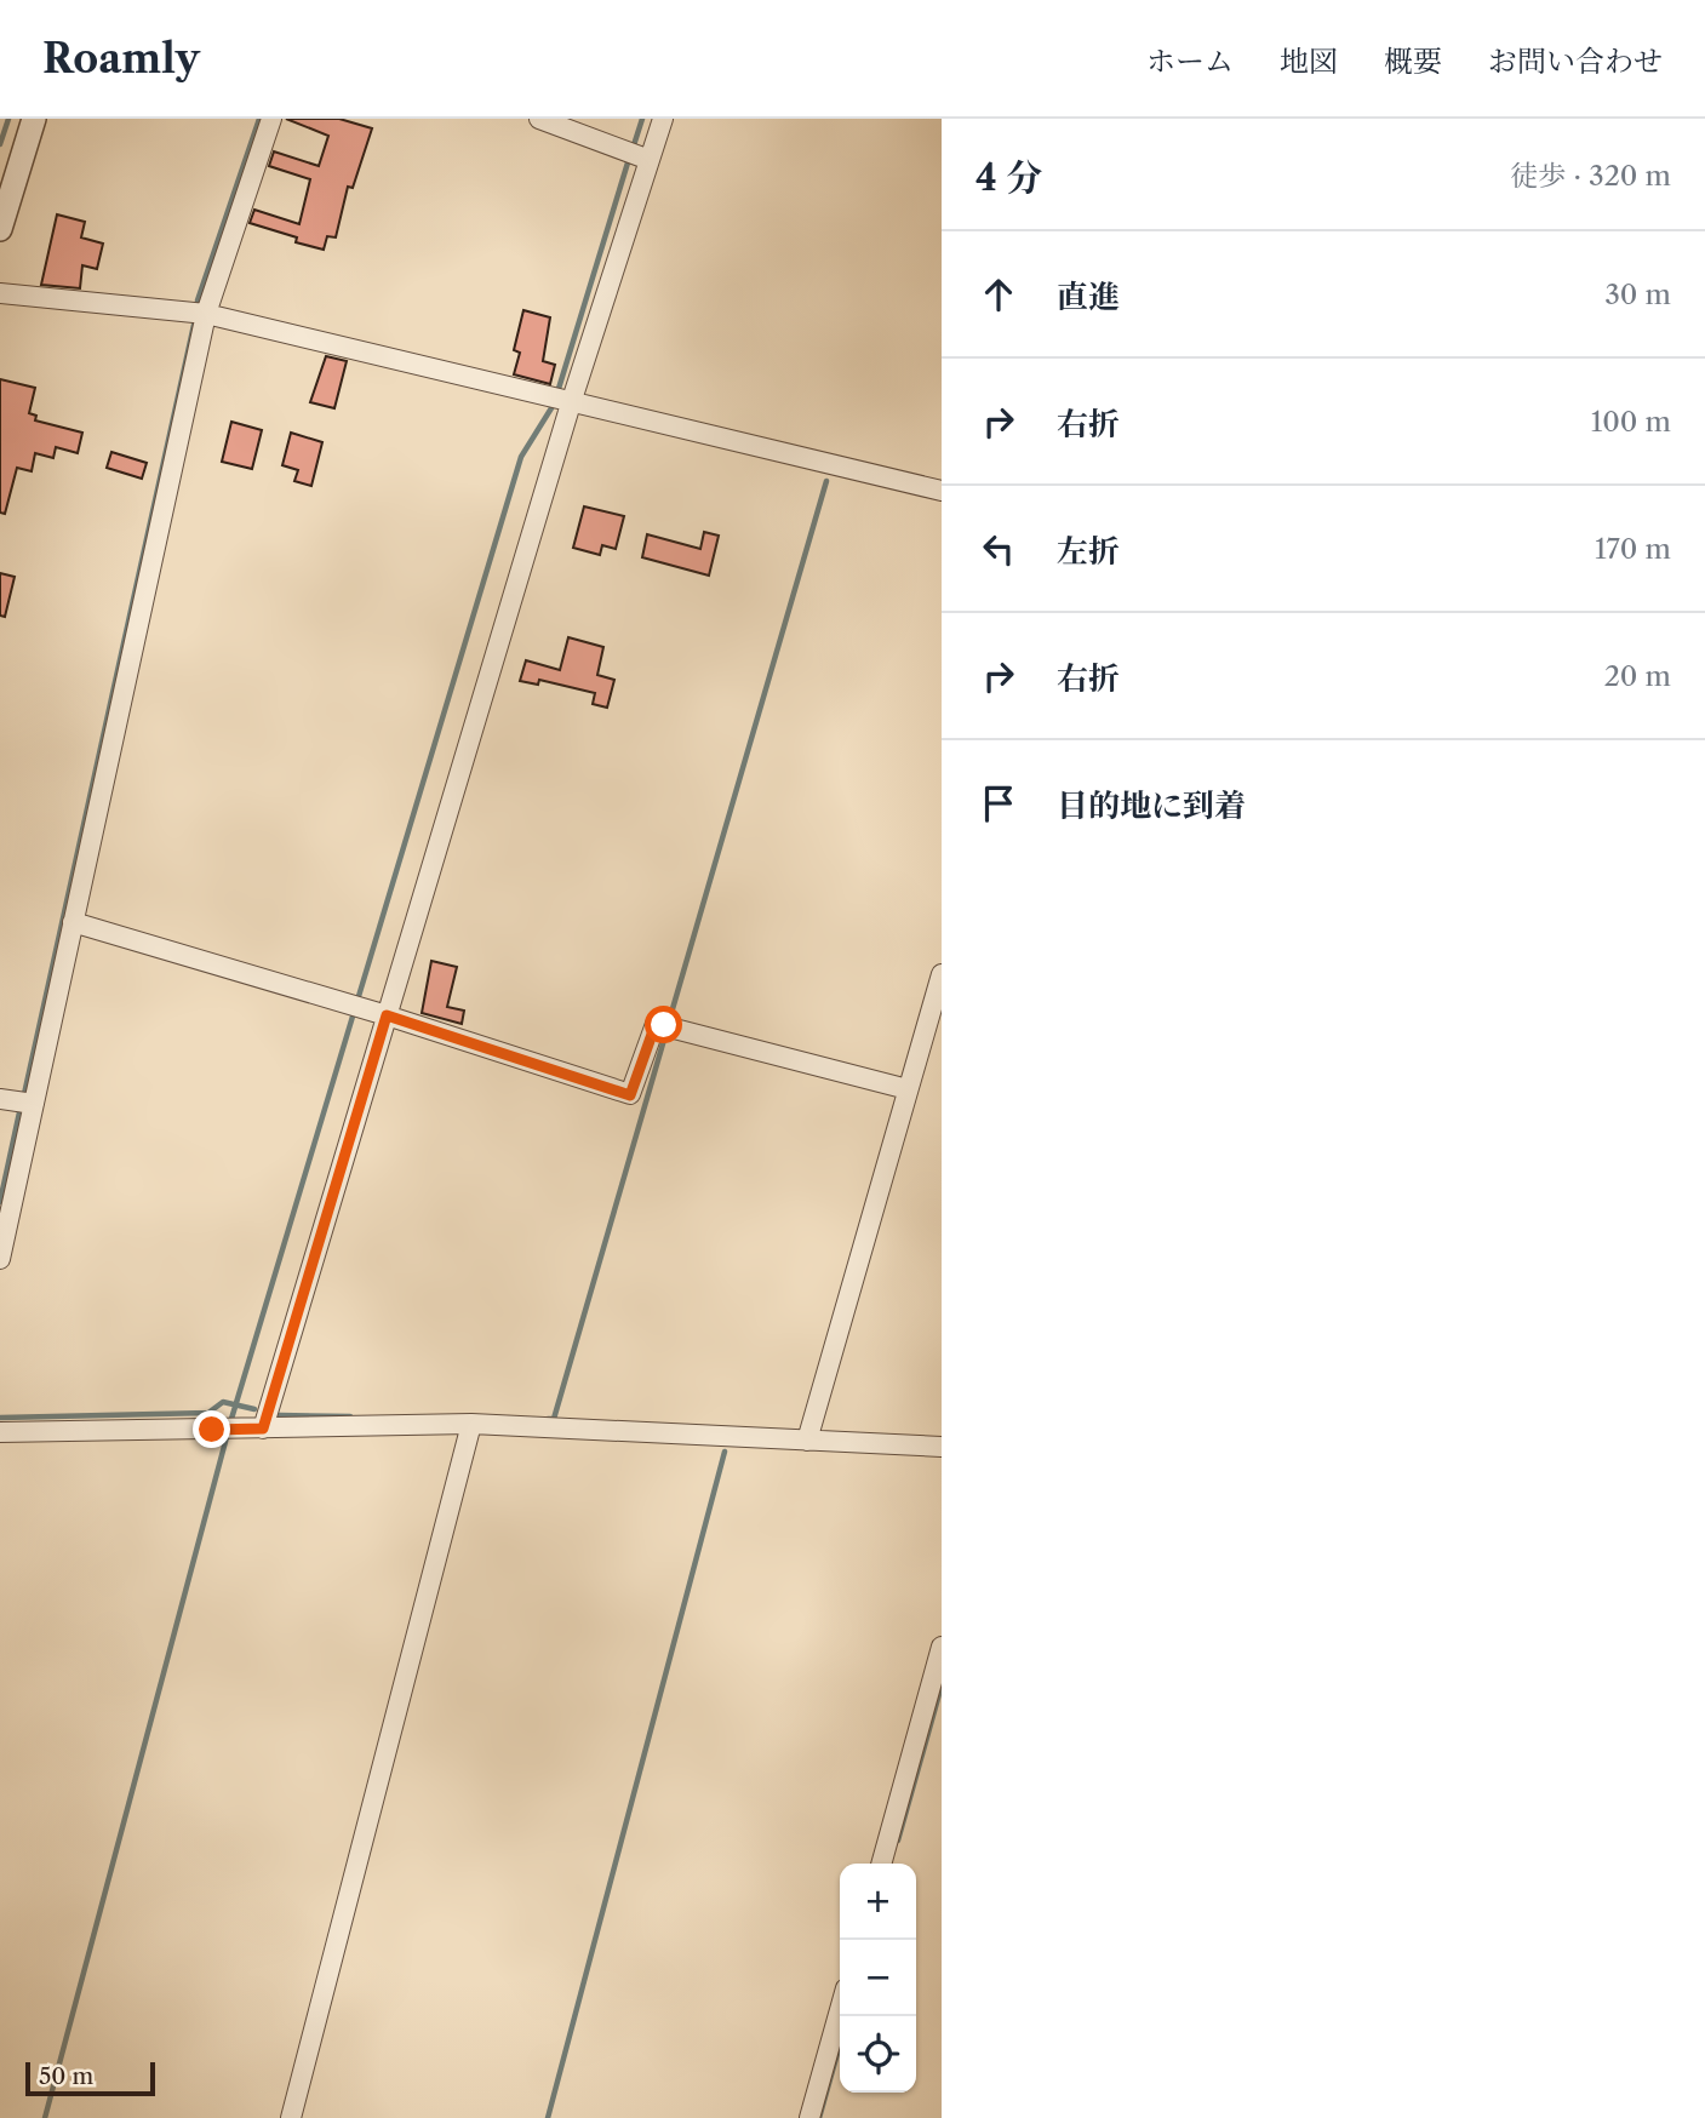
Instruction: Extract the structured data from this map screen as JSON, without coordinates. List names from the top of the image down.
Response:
{
  "scale_bar": "50 m",
  "page": {
    "header": "Roamly",
    "nav": [
      "ホーム",
      "地図",
      "概要",
      "お問い合わせ"
    ],
    "heading": ["4 分", "徒歩 · 320 m"],
    "list": [
      ["直進", "30 m"],
      ["右折", "100 m"],
      ["左折", "170 m"],
      ["右折", "20 m"],
      "目的地に到着"
    ],
    "map_buttons": ["+", "−"],
    "scale": "50 m"
  }
}
